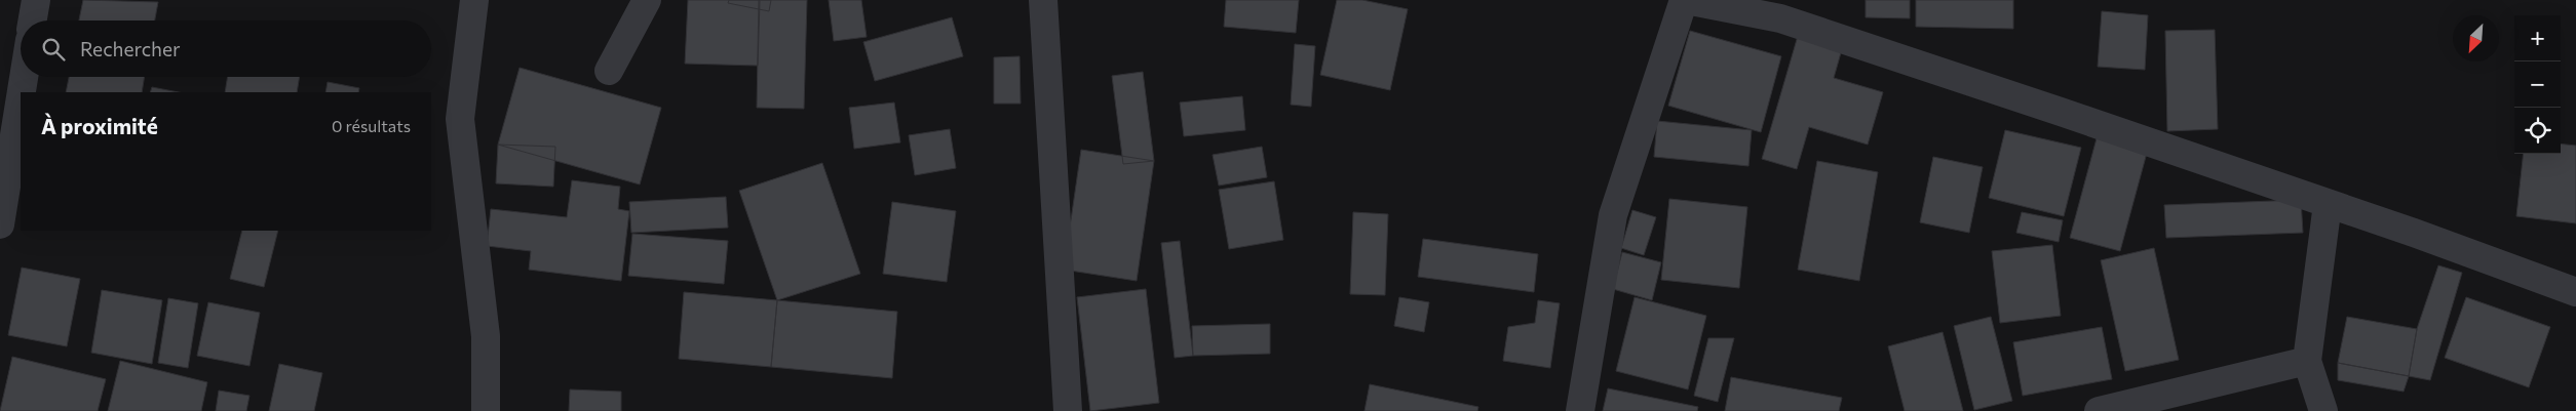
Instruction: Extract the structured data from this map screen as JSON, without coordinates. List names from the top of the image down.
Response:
{
  "north": "bottom left",
  "page": {
    "map_buttons": ["+", "−"],
    "search": "Rechercher",
    "heading": ["À proximité", "0 résultats"]
  }
}
